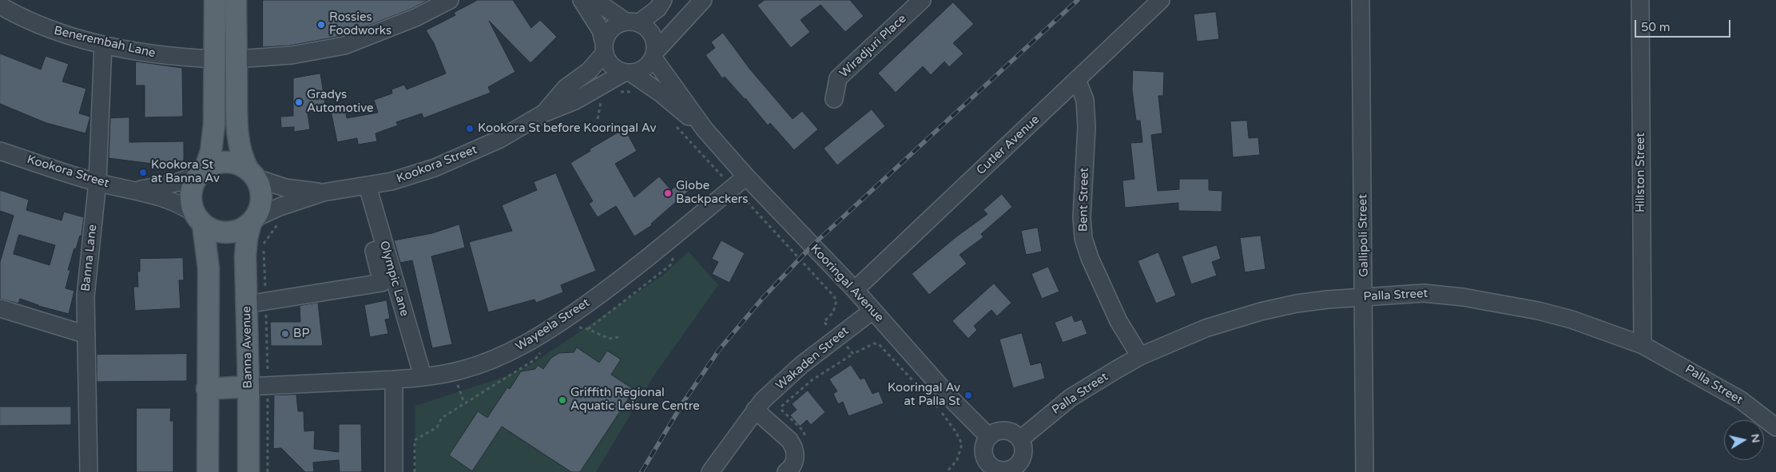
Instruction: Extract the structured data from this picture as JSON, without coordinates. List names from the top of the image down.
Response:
{
  "streets": {
    "main road": ["Banna Avenue"],
    "street": [
      "Benerembah Lane",
      "Wiradjuri Place",
      "Cutler Avenue",
      "Kookora Street",
      "Hillston Street",
      "Bent Street",
      "Gallipoli Street",
      "Banna Lane",
      "Olympic Lane",
      "Kooringal Avenue",
      "Palla Street",
      "Wayeela Street",
      "Wakaden Street"
    ]
  },
  "crossings": [
    ["Benerembah Lane", "Banna Lane"],
    ["Cutler Avenue", "Bent Street"],
    ["Cutler Avenue", "Kooringal Avenue"],
    ["Kookora Street", "Banna Lane"],
    ["Kookora Street", "Olympic Lane"],
    ["Kookora Street", "Kooringal Avenue"],
    ["Kookora Street", "Banna Avenue"],
    ["Hillston Street", "Palla Street"],
    ["Bent Street", "Palla Street"],
    ["Gallipoli Street", "Palla Street"],
    ["Kooringal Avenue", "Palla Street"],
    ["Kooringal Avenue", "Wayeela Street"],
    ["Kooringal Avenue", "Wakaden Street"],
    ["Wayeela Street", "Banna Avenue"]
  ],
  "places": [
    "Rossies Foodworks",
    "Gradys Automotive",
    "Kookora St before Kooringal Av",
    "Kookora St at Banna Av",
    "Globe Backpackers",
    "BP",
    "Kooringal Av at Palla St",
    "Griffith Regional Aquatic Leisure Centre"
  ],
  "scale_bar": "50 m",
  "north": "right"
}
